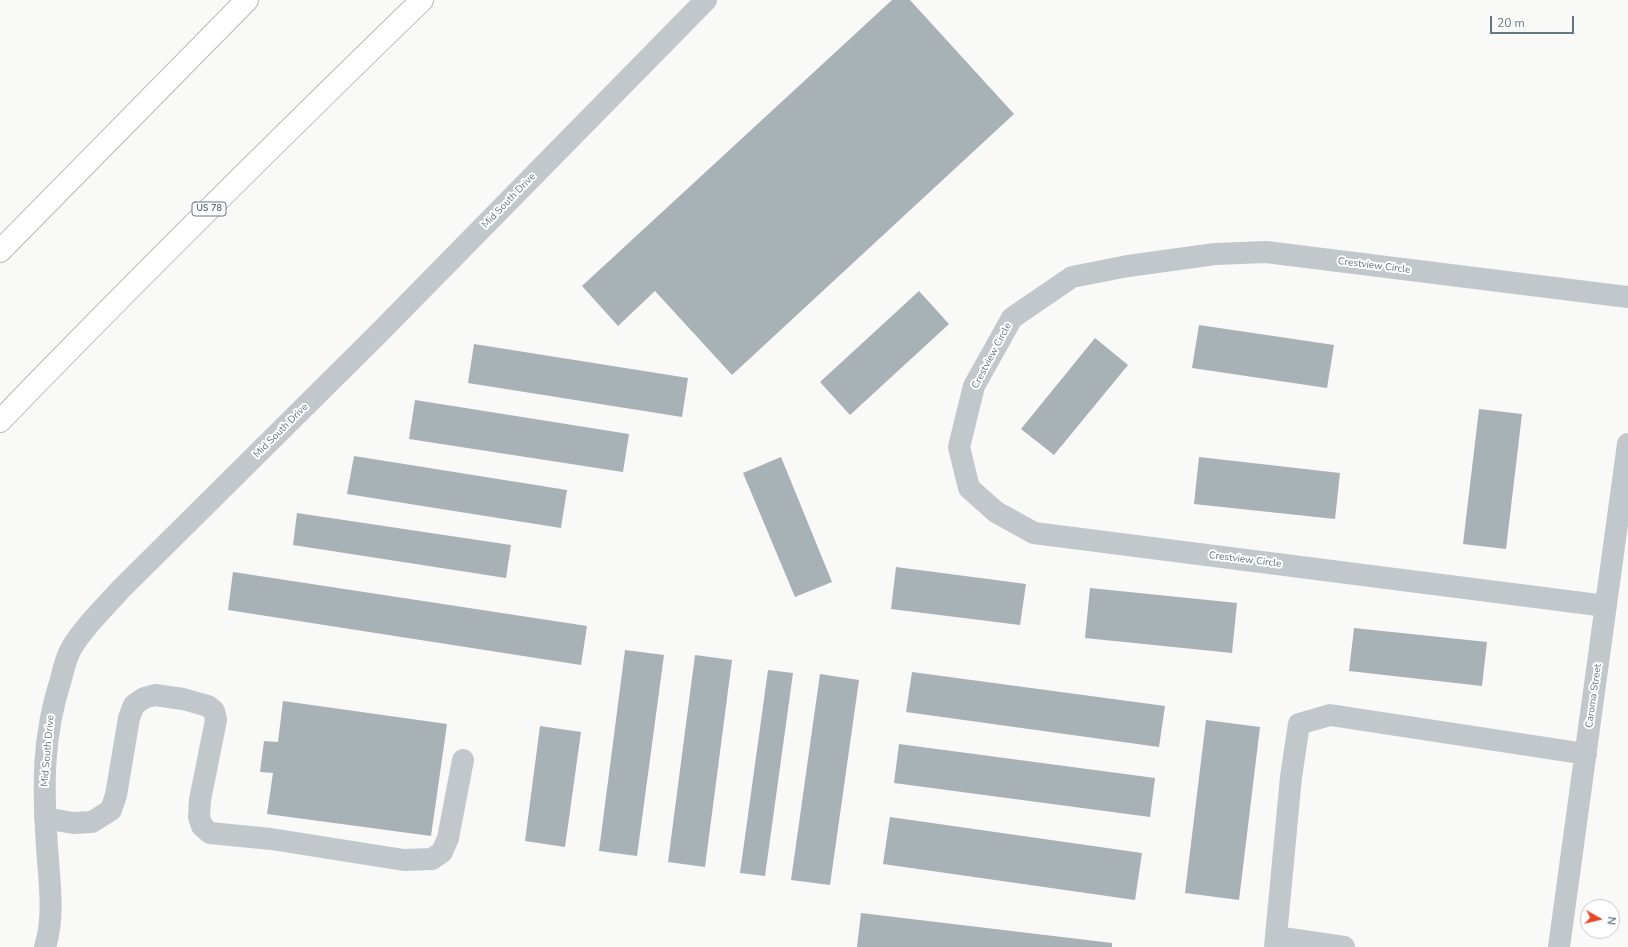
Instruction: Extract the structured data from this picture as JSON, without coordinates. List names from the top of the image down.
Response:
{
  "streets": {
    "highway": ["US 78"],
    "street": ["Mid South Drive", "Crestview Circle", "Caroma Street"]
  },
  "crossings": [
    ["Crestview Circle", "Caroma Street"]
  ],
  "scale_bar": "20 m",
  "north": "right"
}
